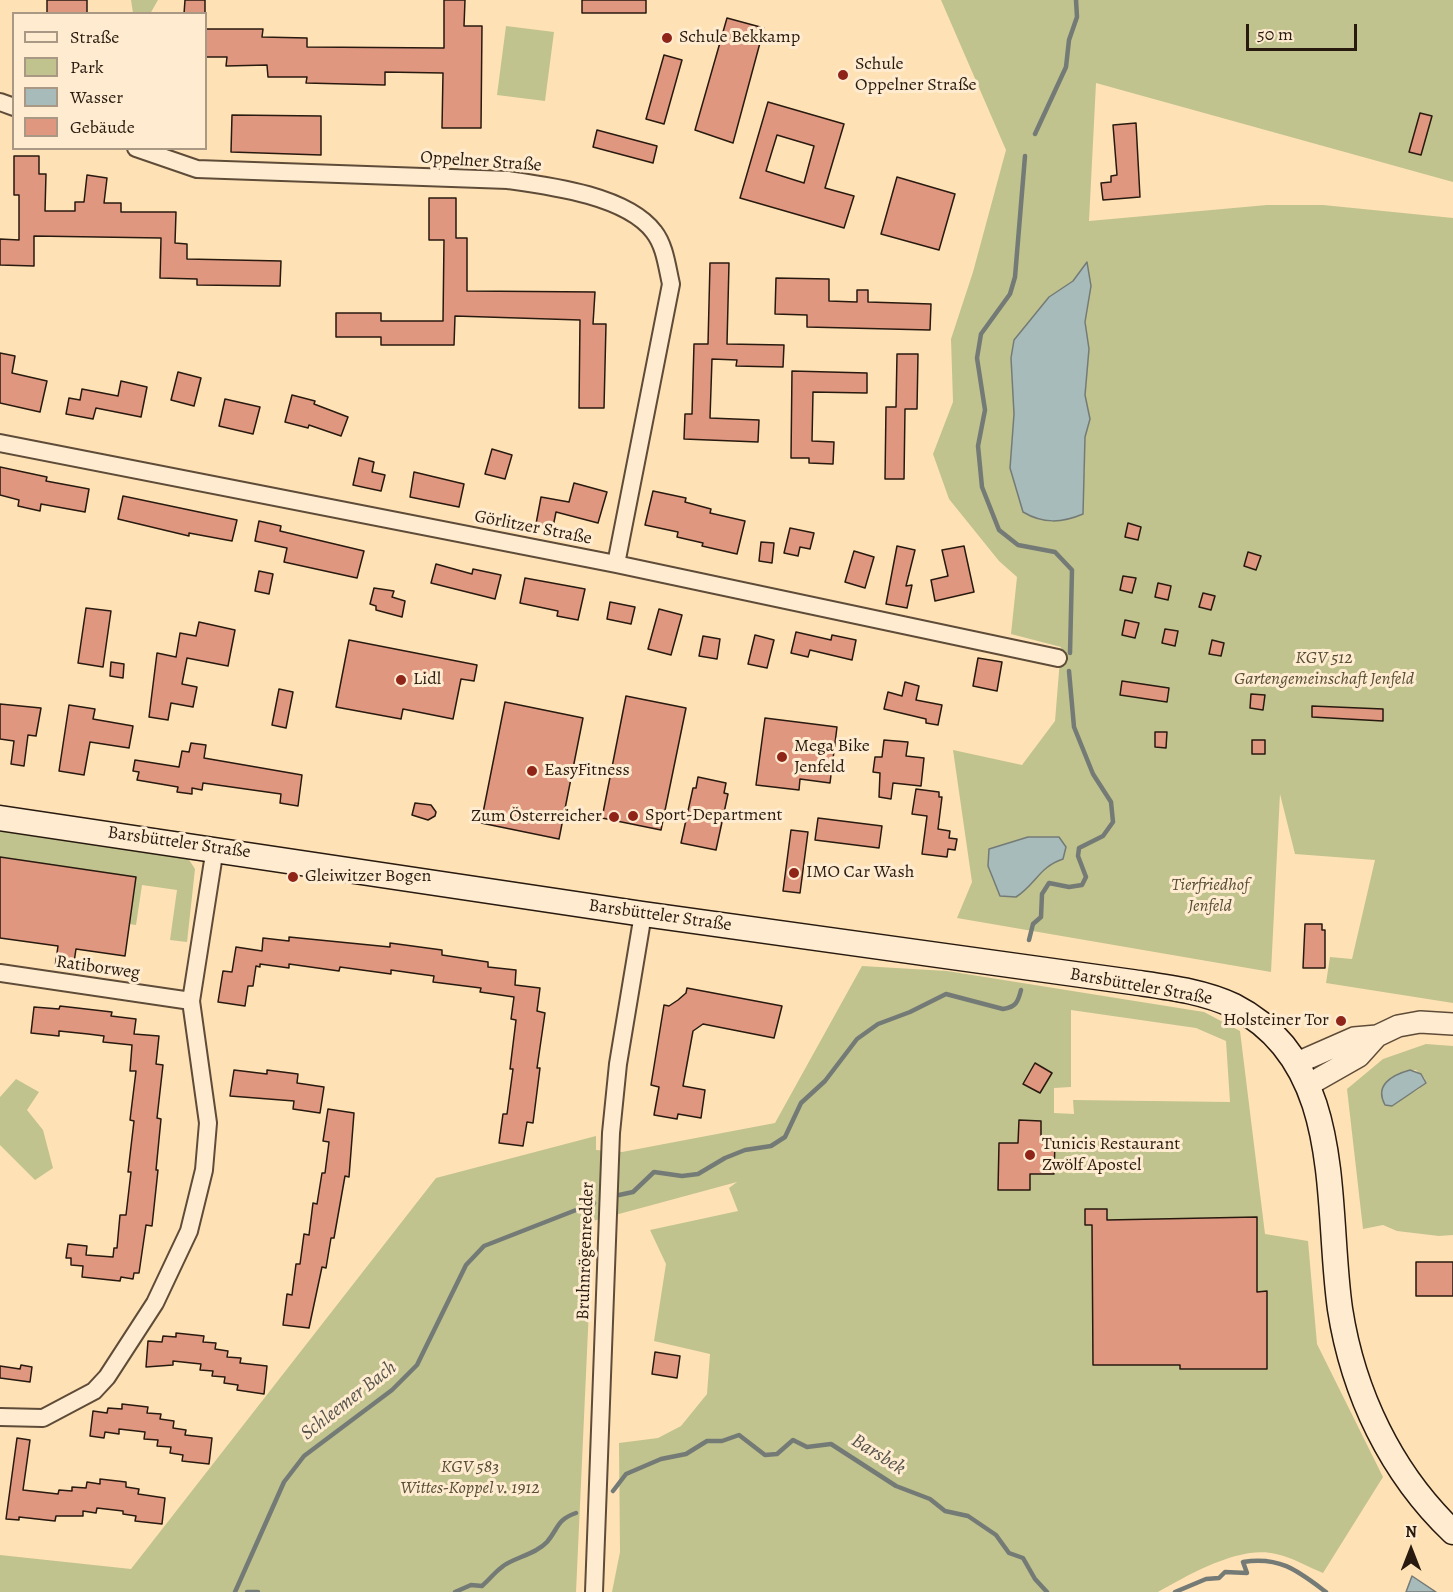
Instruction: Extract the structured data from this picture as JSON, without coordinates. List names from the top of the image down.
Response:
{
  "streets": {
    "main road": ["Barsbütteler Straße"],
    "street": [
      "Oppelner Straße",
      "Görlitzer Straße",
      "Ratiborweg",
      "Bruhnrögenredder"
    ]
  },
  "crossings": [
    ["Oppelner Straße", "Görlitzer Straße"],
    ["Barsbütteler Straße", "Bruhnrögenredder"]
  ],
  "water": ["Schleemer Bach", "Barsbek"],
  "parks": ["KGV 512 Gartengemeinschaft Jenfeld", "Tierfriedhof Jenfeld", "KGV 583 Wittes-Koppel v. 1912"],
  "places": [
    "Schule Bekkamp",
    "Schule Oppelner Straße",
    "Lidl",
    "Mega Bike Jenfeld",
    "EasyFitness",
    "Sport-Department",
    "Zum Österreicher",
    "IMO Car Wash",
    "Gleiwitzer Bogen",
    "Holsteiner Tor",
    "Tunicis Restaurant Zwölf Apostel"
  ],
  "legend": [
    "Straße",
    "Park",
    "Wasser",
    "Gebäude"
  ],
  "scale_bar": "50 m",
  "north": "top"
}
